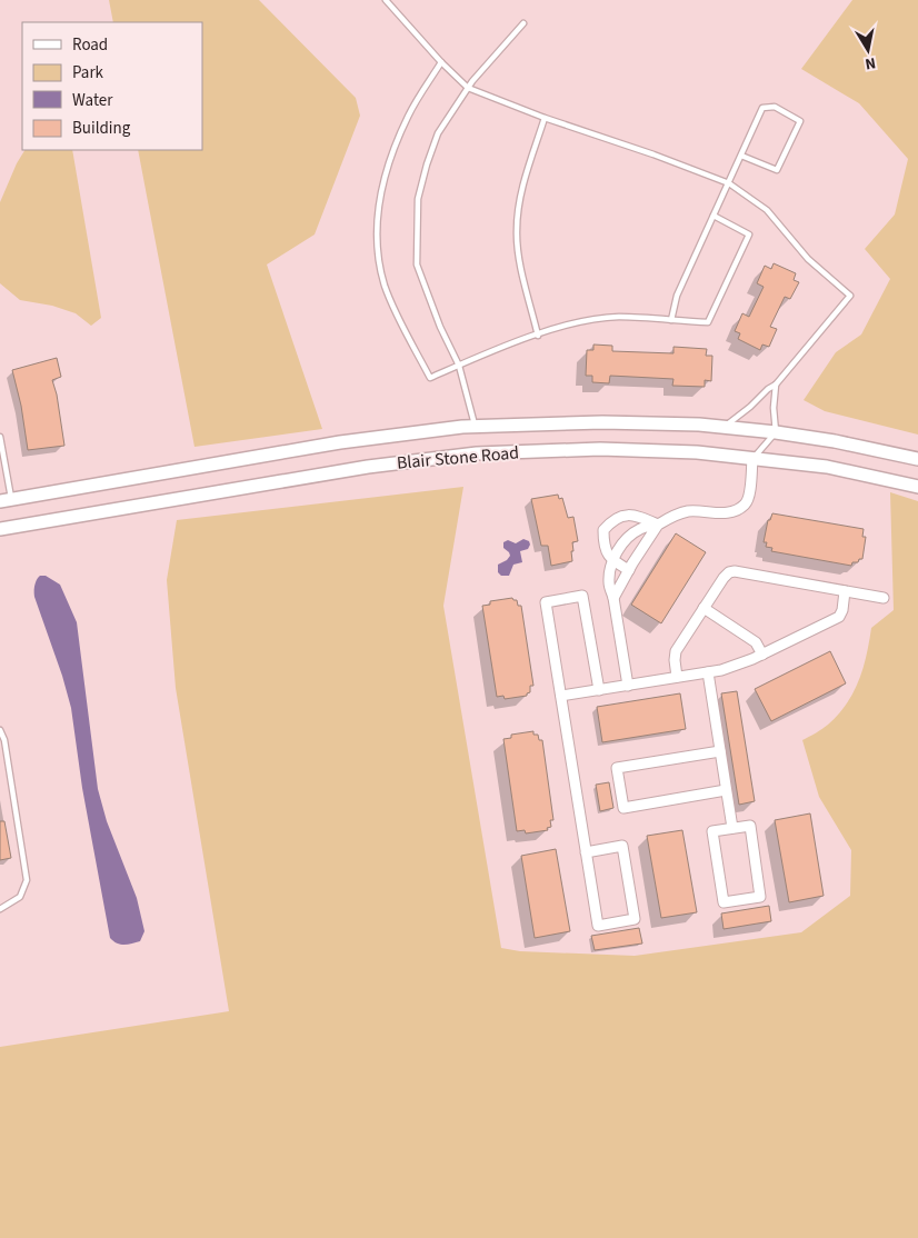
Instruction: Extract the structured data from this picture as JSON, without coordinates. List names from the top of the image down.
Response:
{
  "streets": {
    "main road": ["Blair Stone Road"]
  },
  "legend": [
    "Road",
    "Park",
    "Water",
    "Building"
  ],
  "north": "bottom"
}
